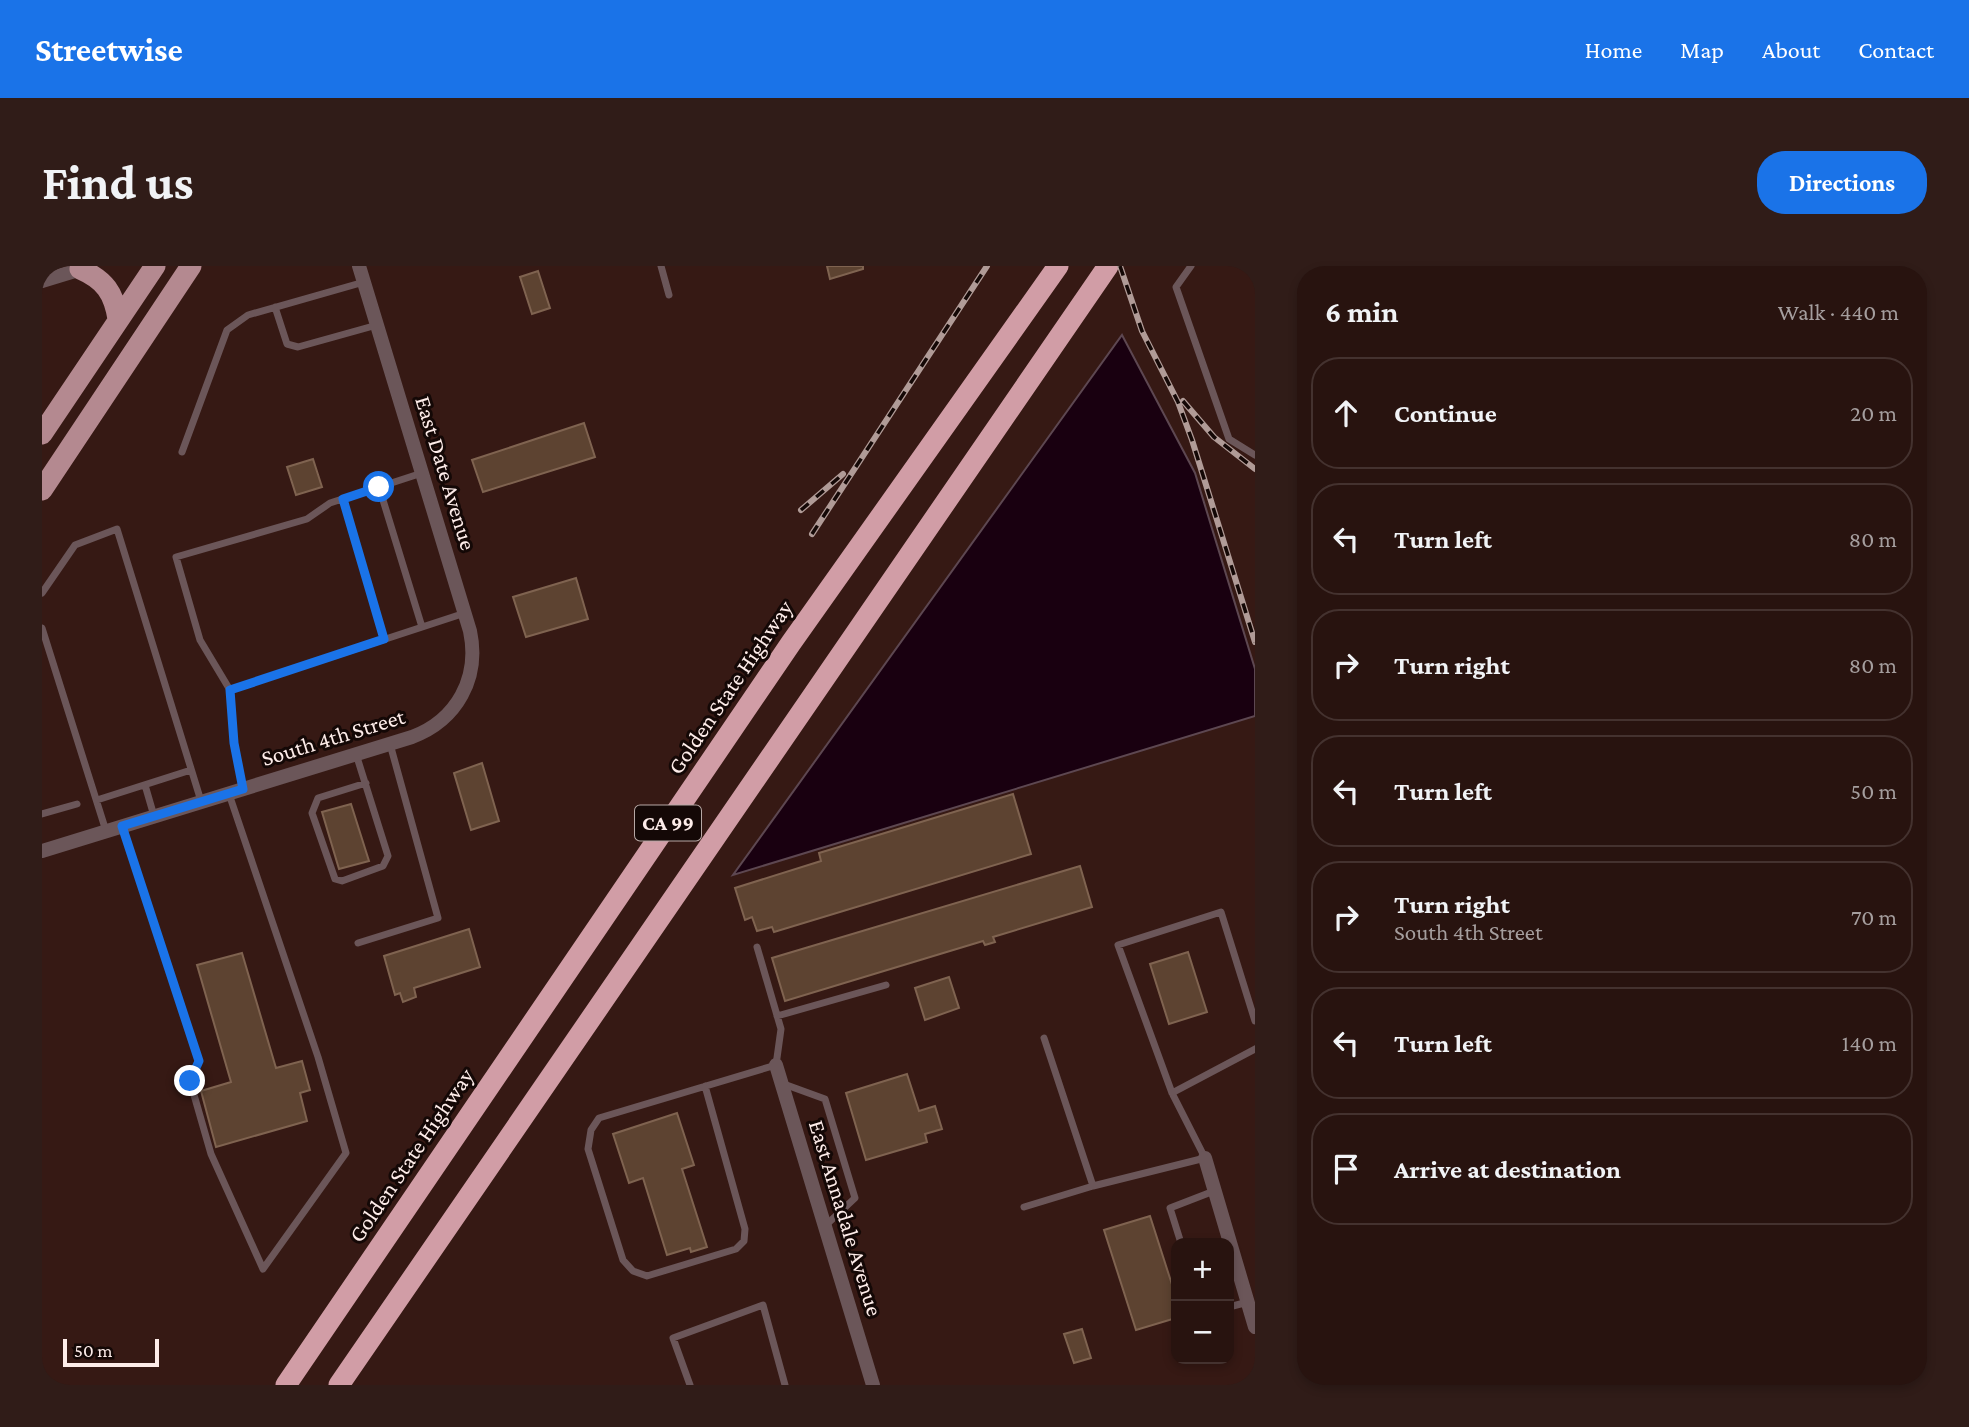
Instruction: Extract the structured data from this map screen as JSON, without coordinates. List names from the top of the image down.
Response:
{
  "streets": {
    "highway": ["Golden State Highway", "CA 99"],
    "street": ["East Date Avenue", "South 4th Street", "East Annadale Avenue"]
  },
  "crossings": [
    ["East Date Avenue", "South 4th Street"]
  ],
  "scale_bar": "50 m",
  "page": {
    "header": "Streetwise",
    "nav": [
      "Home",
      "Map",
      "About",
      "Contact"
    ],
    "buttons": "Directions",
    "title": "Find us",
    "heading": ["6 min", "Walk · 440 m"],
    "list": [
      ["Continue", "20 m"],
      ["Turn left", "80 m"],
      ["Turn right", "80 m"],
      ["Turn left", "50 m"],
      ["Turn right", "South 4th Street", "70 m"],
      ["Turn left", "140 m"],
      "Arrive at destination"
    ],
    "map_buttons": ["+", "−"],
    "scale": "50 m"
  }
}
